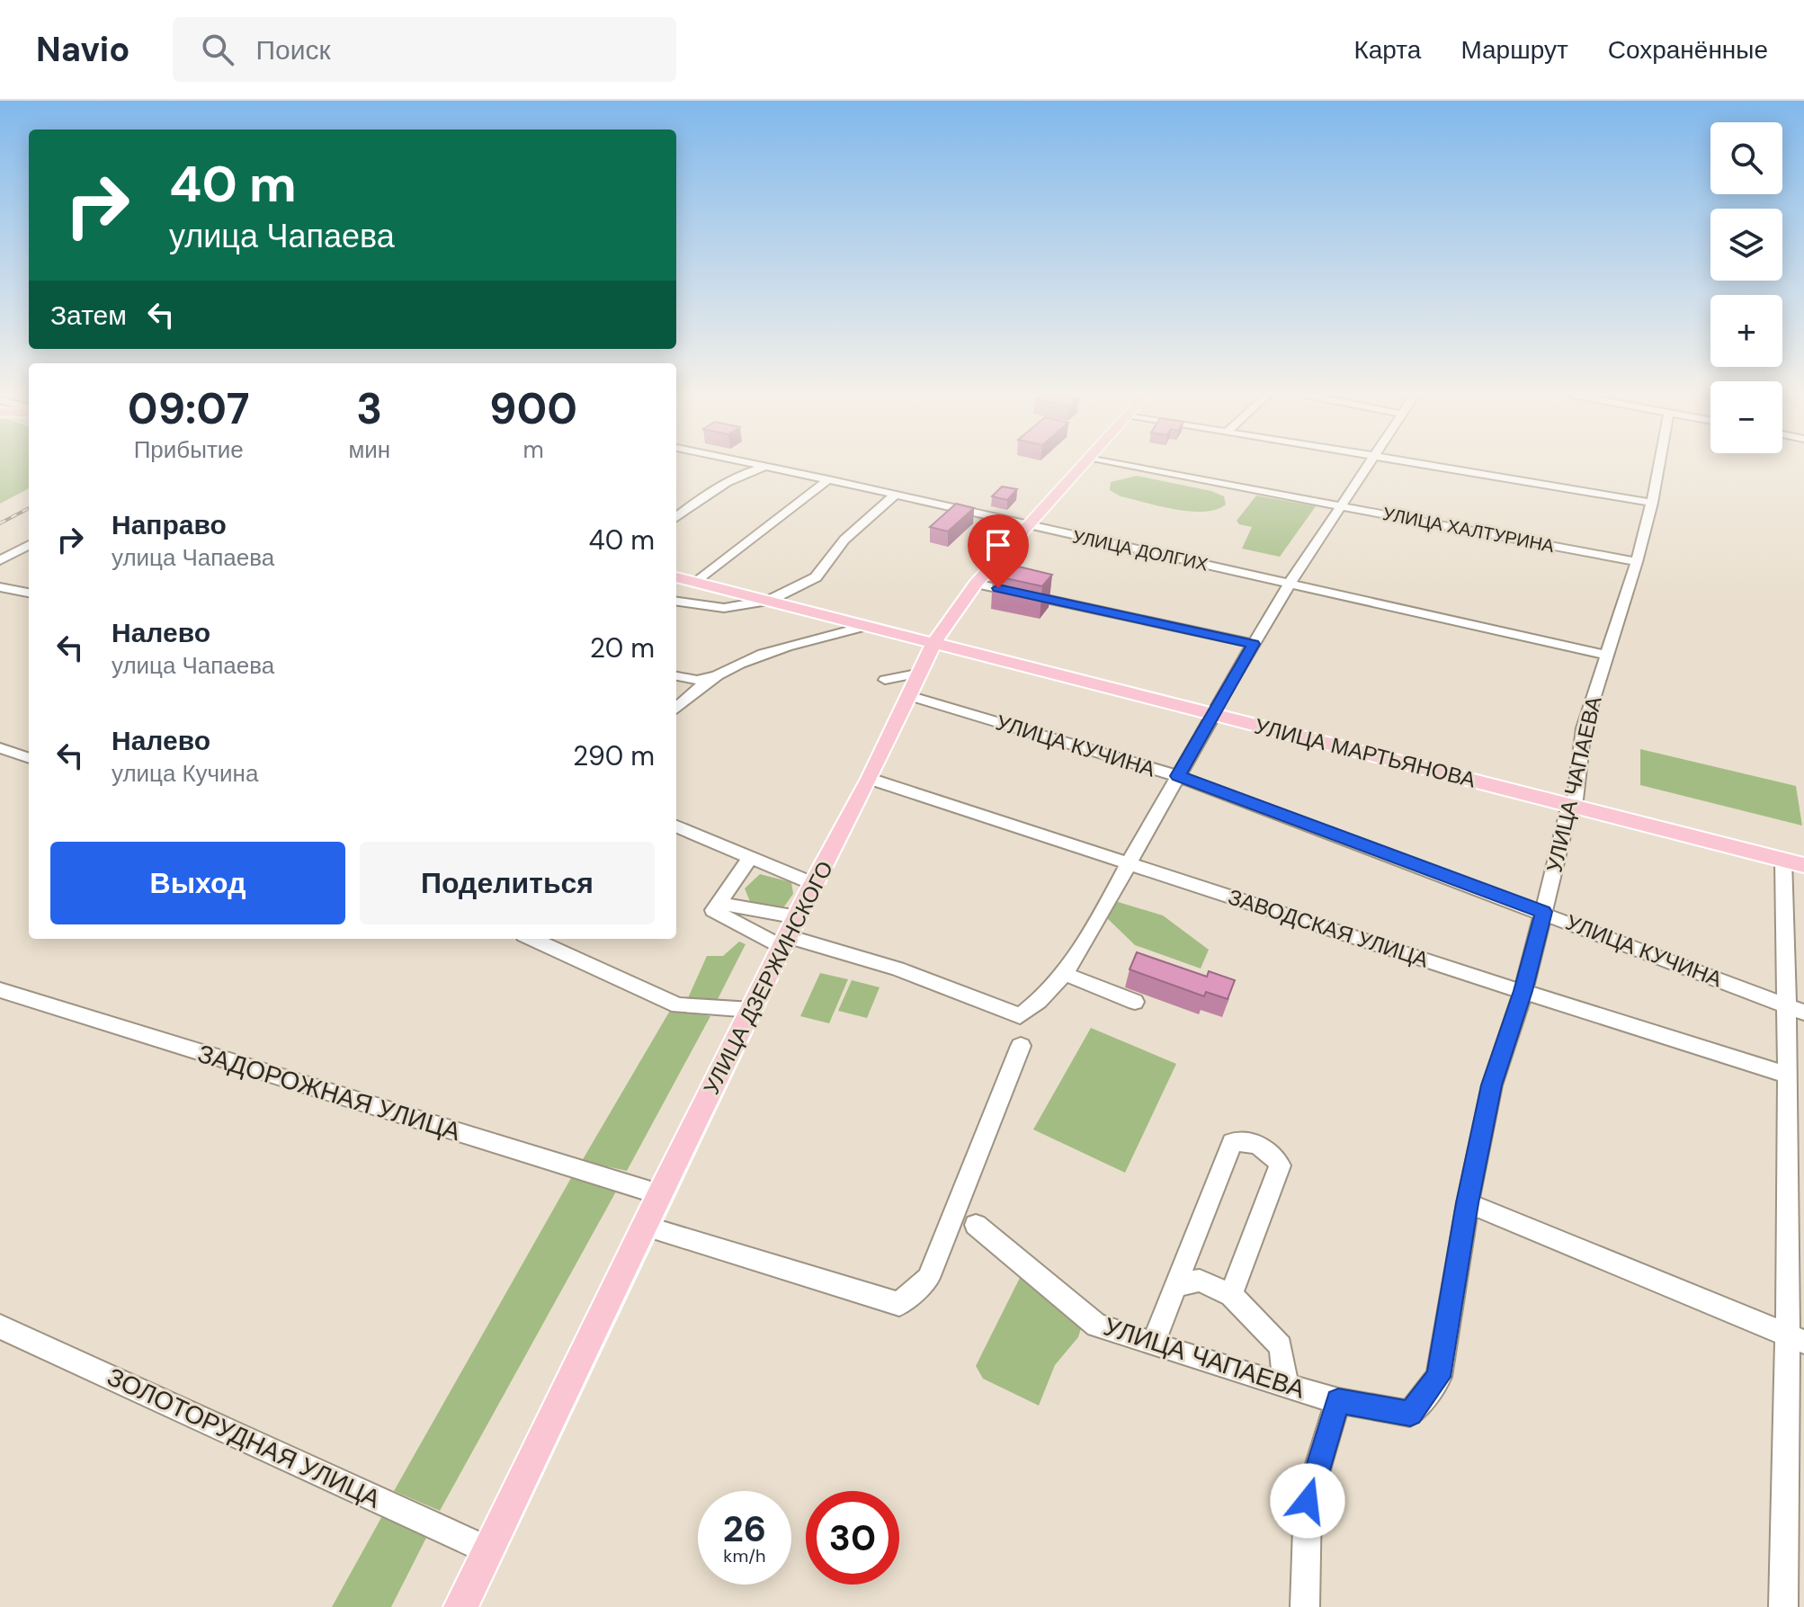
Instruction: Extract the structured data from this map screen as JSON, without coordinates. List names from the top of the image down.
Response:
{
  "streets": {
    "main road": ["УЛИЦА МАРТЬЯНОВА", "УЛИЦА ДЗЕРЖИНСКОГО"],
    "street": [
      "УЛИЦА ХАЛТУРИНА",
      "УЛИЦА ДОЛГИХ",
      "УЛИЦА КУЧИНА",
      "УЛИЦА ЧАПАЕВА",
      "ЗАВОДСКАЯ УЛИЦА",
      "ЗАДОРОЖНАЯ УЛИЦА",
      "ЗОЛОТОРУДНАЯ УЛИЦА"
    ]
  },
  "crossings": [
    ["УЛИЦА ХАЛТУРИНА", "УЛИЦА ЧАПАЕВА"],
    ["УЛИЦА ДОЛГИХ", "УЛИЦА ЧАПАЕВА"],
    ["УЛИЦА ДОЛГИХ", "УЛИЦА ДЗЕРЖИНСКОГО"],
    ["УЛИЦА КУЧИНА", "УЛИЦА ЧАПАЕВА"],
    ["УЛИЦА КУЧИНА", "УЛИЦА ДЗЕРЖИНСКОГО"],
    ["УЛИЦА МАРТЬЯНОВА", "УЛИЦА ЧАПАЕВА"],
    ["УЛИЦА МАРТЬЯНОВА", "УЛИЦА ДЗЕРЖИНСКОГО"],
    ["УЛИЦА ЧАПАЕВА", "ЗАВОДСКАЯ УЛИЦА"],
    ["ЗАВОДСКАЯ УЛИЦА", "УЛИЦА ДЗЕРЖИНСКОГО"],
    ["УЛИЦА ДЗЕРЖИНСКОГО", "ЗАДОРОЖНАЯ УЛИЦА"],
    ["УЛИЦА ДЗЕРЖИНСКОГО", "ЗОЛОТОРУДНАЯ УЛИЦА"]
  ],
  "page": {
    "header": "Navio",
    "search": "Поиск",
    "nav": ["Карта", "Маршрут", "Сохранённые"],
    "map_buttons": ["+", "−"],
    "turn": ["40 m", "улица Чапаева"],
    "then": "Затем",
    "eta": [
      "09:07",
      "Прибытие",
      "3",
      "мин",
      "900",
      "m"
    ],
    "list": [
      {
        "name": "Направо",
        "note": "улица Чапаева",
        "value": "40 m"
      },
      {
        "name": "Налево",
        "note": "улица Чапаева",
        "value": "20 m"
      },
      {
        "name": "Налево",
        "note": "улица Кучина",
        "value": "290 m"
      }
    ],
    "buttons": ["Выход", "Поделиться"],
    "speed": "26 km/h",
    "limit": "30"
  }
}
